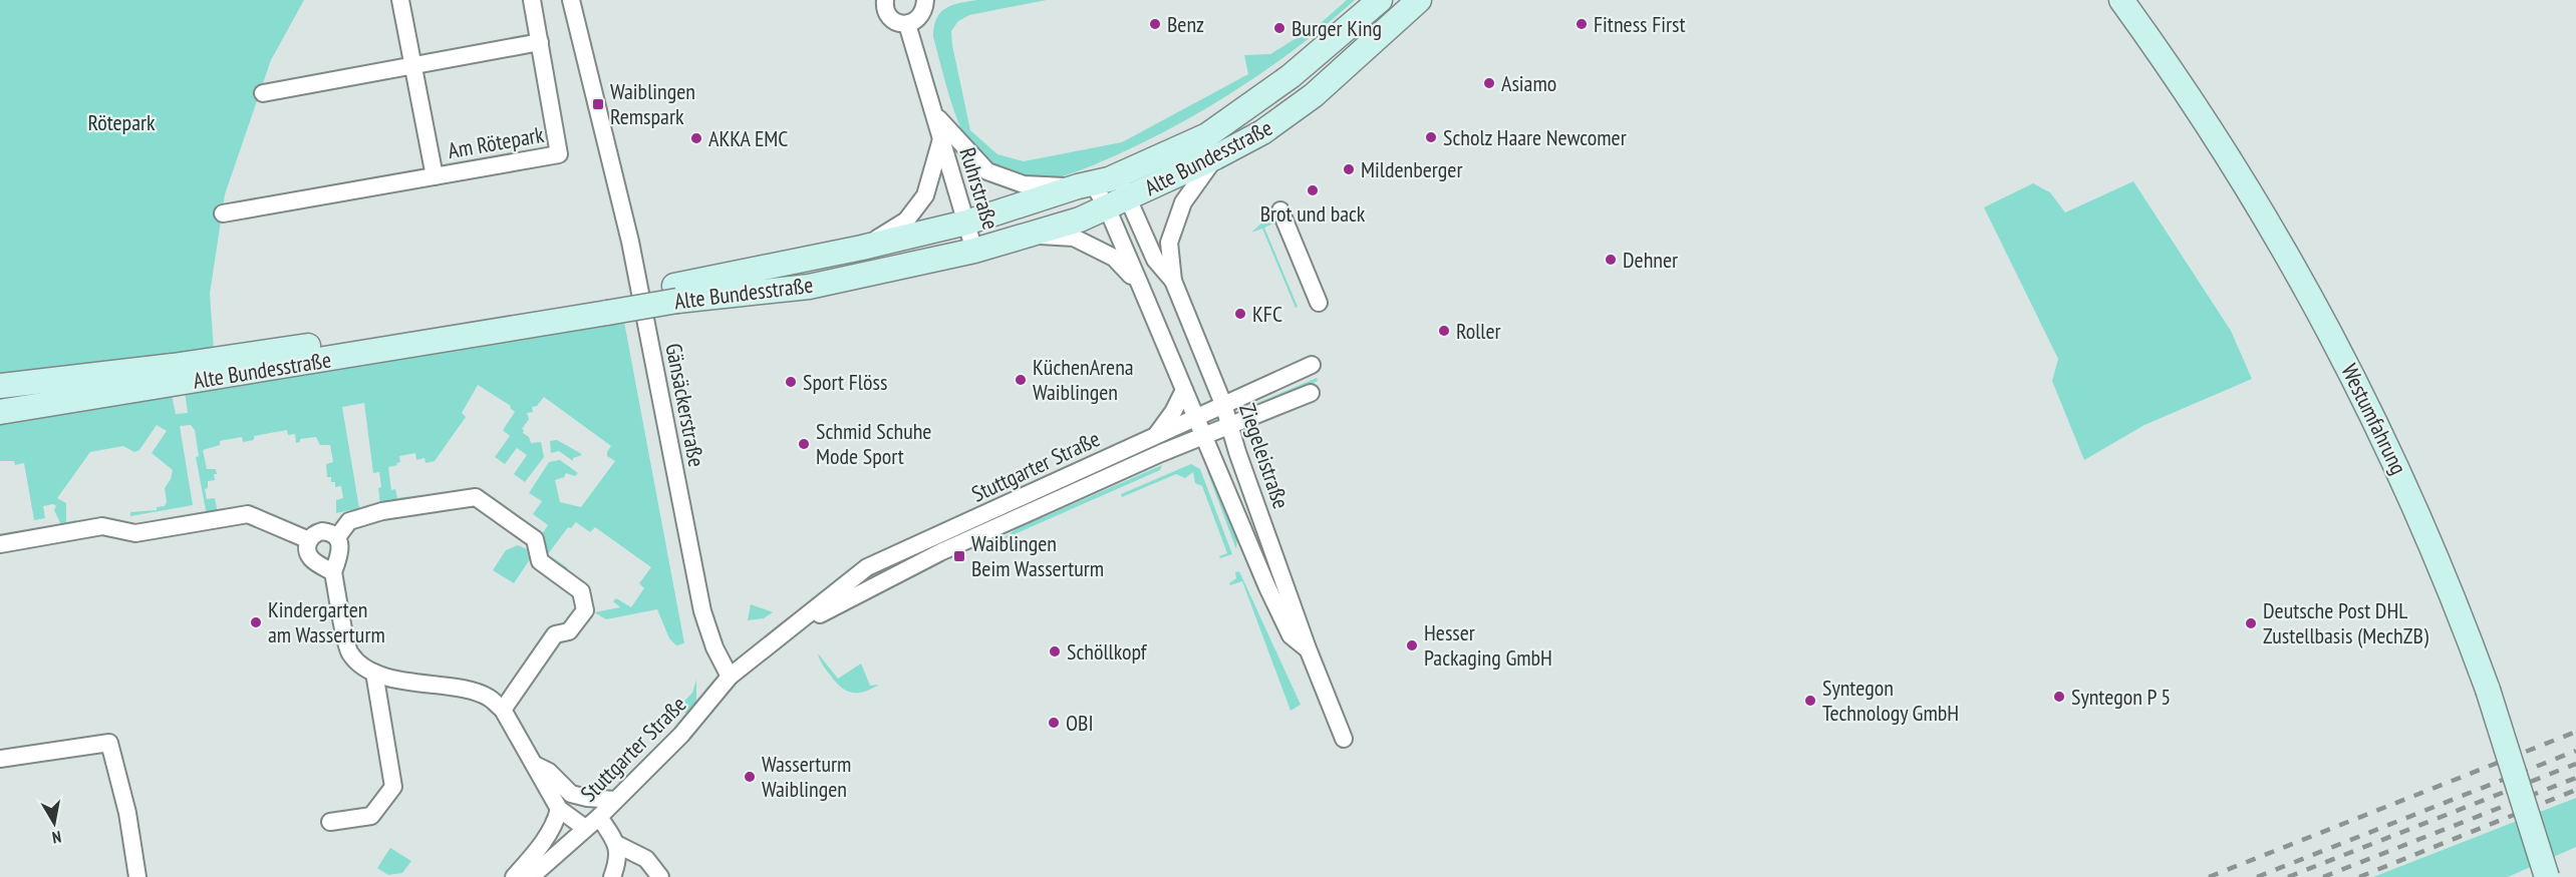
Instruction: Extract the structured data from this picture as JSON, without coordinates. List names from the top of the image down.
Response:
{
  "streets": {
    "main road": ["Alte Bundesstraße", "Westumfahrung"],
    "street": [
      "Am Rötepark",
      "Ruhrstraße",
      "Gänsäckerstraße",
      "Ziegeleistraße",
      "Stuttgarter Straße"
    ]
  },
  "crossings": [
    ["Alte Bundesstraße", "Ruhrstraße"],
    ["Alte Bundesstraße", "Ziegeleistraße"],
    ["Ruhrstraße", "Ziegeleistraße"],
    ["Gänsäckerstraße", "Stuttgarter Straße"],
    ["Ziegeleistraße", "Stuttgarter Straße"]
  ],
  "parks": ["Rötepark"],
  "places": {
    "other": [
      "Benz",
      "Fitness First",
      "Burger King",
      "Asiamo",
      "Scholz Haare Newcomer",
      "AKKA EMC",
      "Mildenberger",
      "Brot und back",
      "Dehner",
      "KFC",
      "Roller",
      "KüchenArena Waiblingen",
      "Sport Flöss",
      "Schmid Schuhe Mode Sport",
      "Kindergarten am Wasserturm",
      "Deutsche Post DHL Zustellbasis (MechZB)",
      "Hesser Packaging GmbH",
      "Schöllkopf",
      "Syntegon P 5",
      "Syntegon Technology GmbH",
      "OBI",
      "Wasserturm Waiblingen"
    ],
    "transit": ["Waiblingen Remspark", "Waiblingen Beim Wasserturm"]
  },
  "north": "bottom"
}
